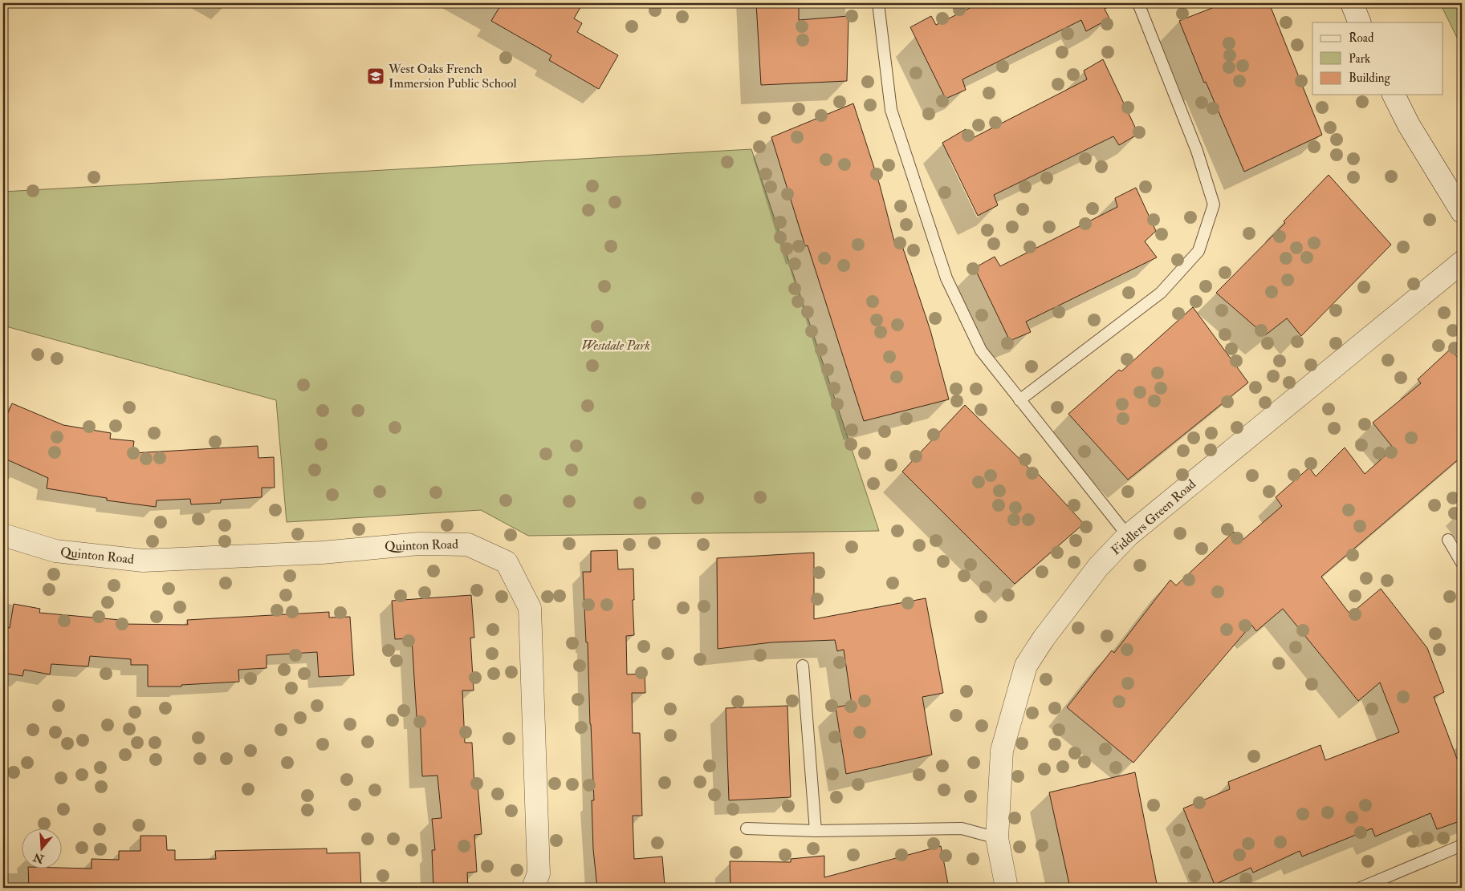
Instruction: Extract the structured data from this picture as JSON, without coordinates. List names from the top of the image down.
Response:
{
  "streets": {
    "street": ["Fiddlers Green Road", "Quinton Road"]
  },
  "parks": ["Westdale Park"],
  "places": {
    "school or university": ["West Oaks French Immersion Public School"]
  },
  "legend": ["Road", "Park", "Building"],
  "north": "bottom"
}
